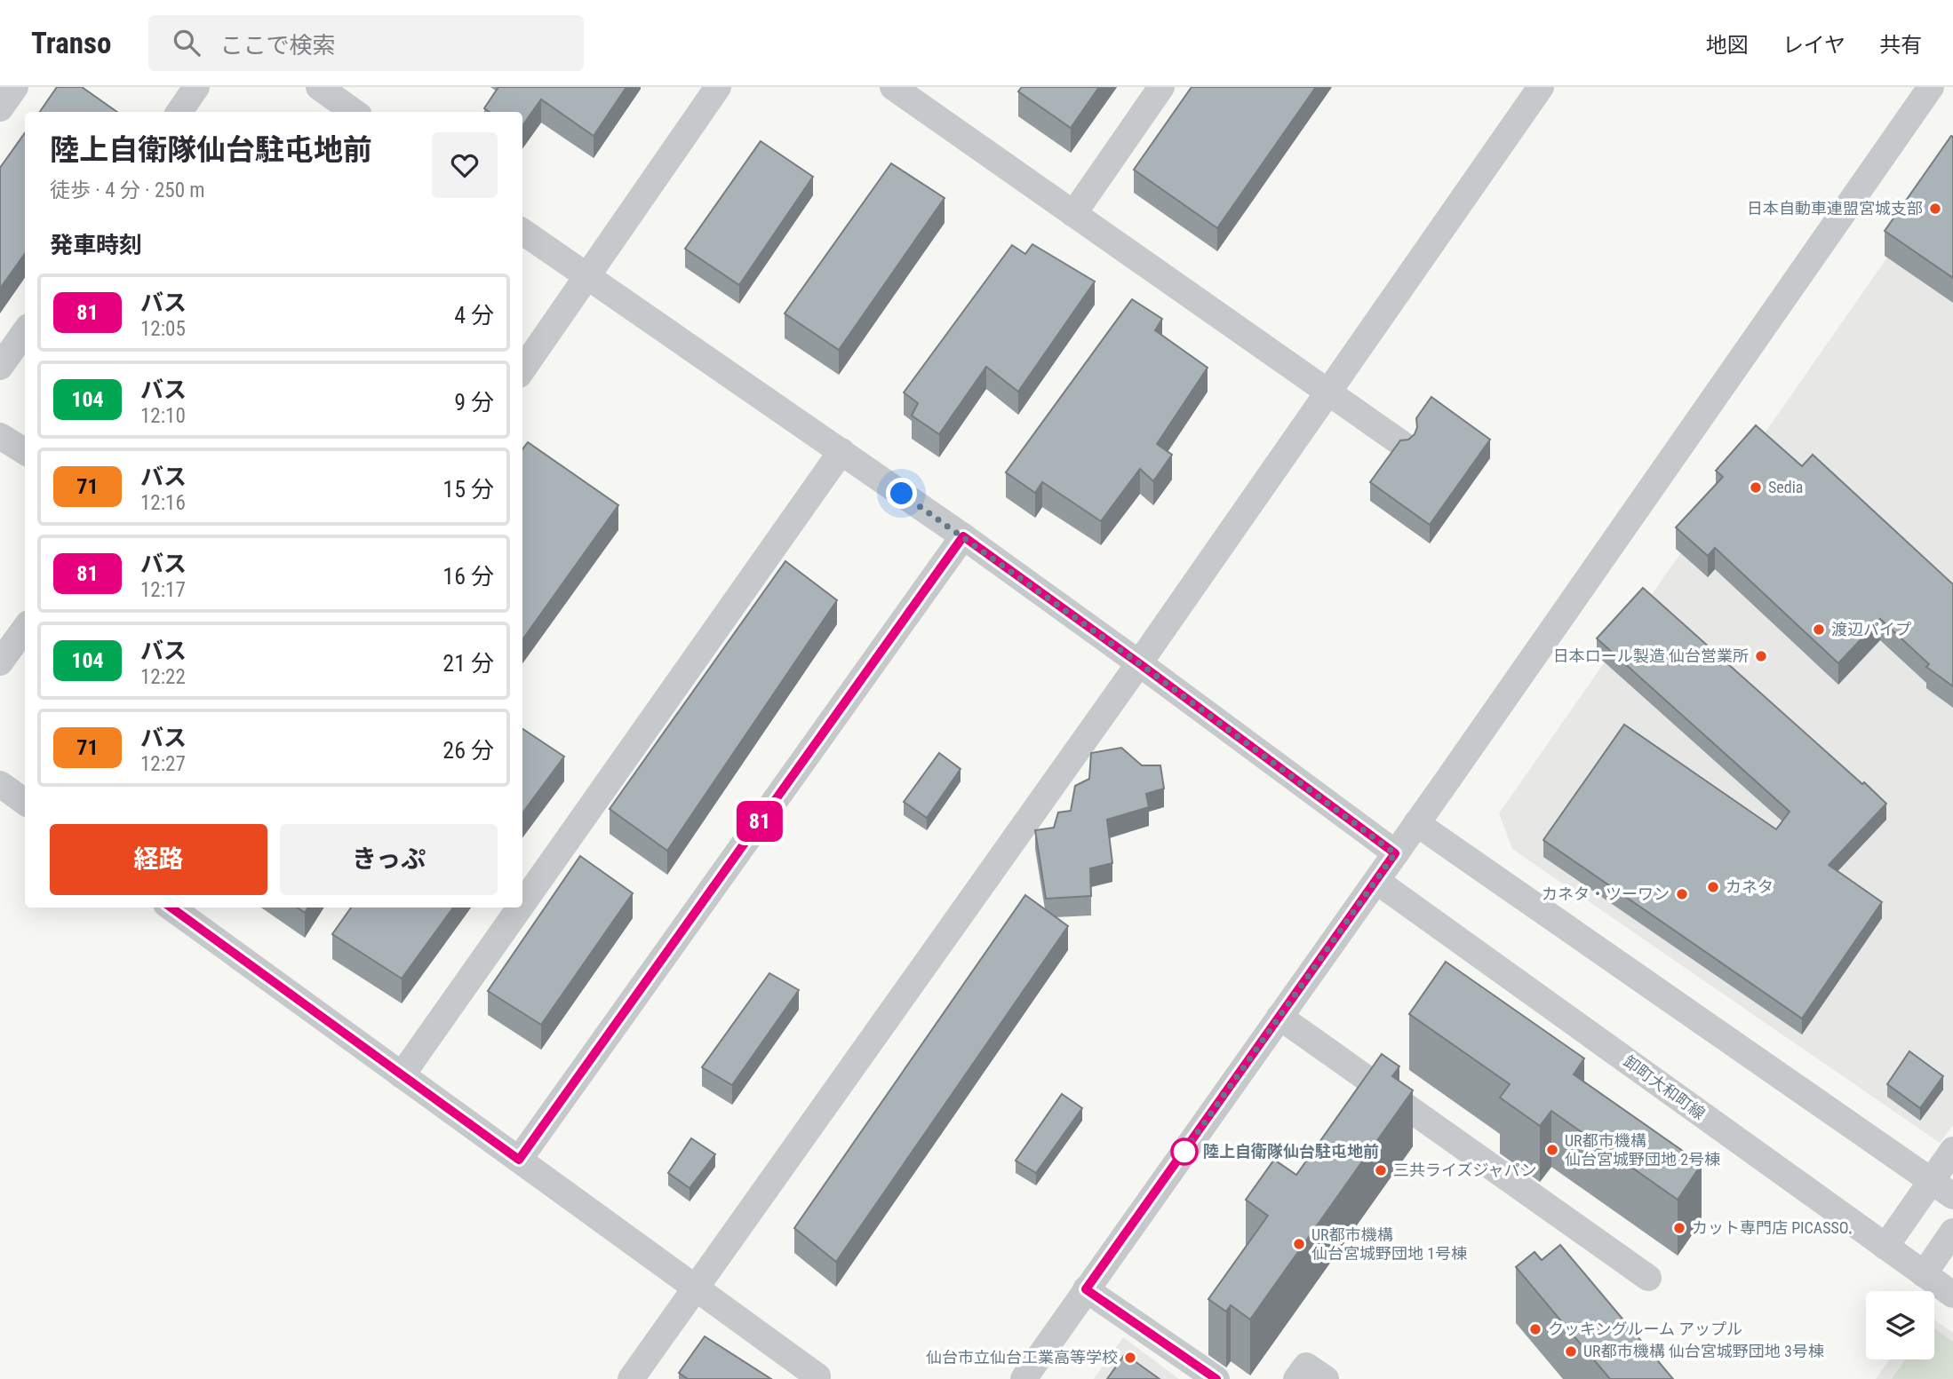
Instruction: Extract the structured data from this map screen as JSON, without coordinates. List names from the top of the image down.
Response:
{
  "streets": {
    "street": ["卸町大和町線"]
  },
  "places": [
    "日本自動車連盟宮城支部",
    "Sedia",
    "渡辺パイプ",
    "日本ロール製造 仙台営業所",
    "カネタ",
    "カネタ・ツーワン",
    "UR都市機構 仙台宮城野団地 2号棟",
    "陸上自衛隊仙台駐屯地前",
    "三共ライズジャパン",
    "カット専門店 PICASSO.",
    "UR都市機構 仙台宮城野団地 1号棟",
    "クッキングルーム アップル",
    "UR都市機構 仙台宮城野団地 3号棟",
    "仙台市立仙台工業高等学校"
  ],
  "lines": ["bus line 81"],
  "page": {
    "header": "Transo",
    "search": "ここで検索",
    "nav": ["地図", "レイヤ", "共有"],
    "on_map": "81",
    "heading": [
      ["陸上自衛隊仙台駐屯地前", "徒歩 · 4 分 · 250 m"],
      "発車時刻"
    ],
    "list": [
      {
        "mark": "81",
        "name": "バス",
        "note": "12:05",
        "value": "4 分"
      },
      {
        "mark": "104",
        "name": "バス",
        "note": "12:10",
        "value": "9 分"
      },
      {
        "mark": "71",
        "name": "バス",
        "note": "12:16",
        "value": "15 分"
      },
      {
        "mark": "81",
        "name": "バス",
        "note": "12:17",
        "value": "16 分"
      },
      {
        "mark": "104",
        "name": "バス",
        "note": "12:22",
        "value": "21 分"
      },
      {
        "mark": "71",
        "name": "バス",
        "note": "12:27",
        "value": "26 分"
      }
    ],
    "buttons": ["経路", "きっぷ"]
  }
}
